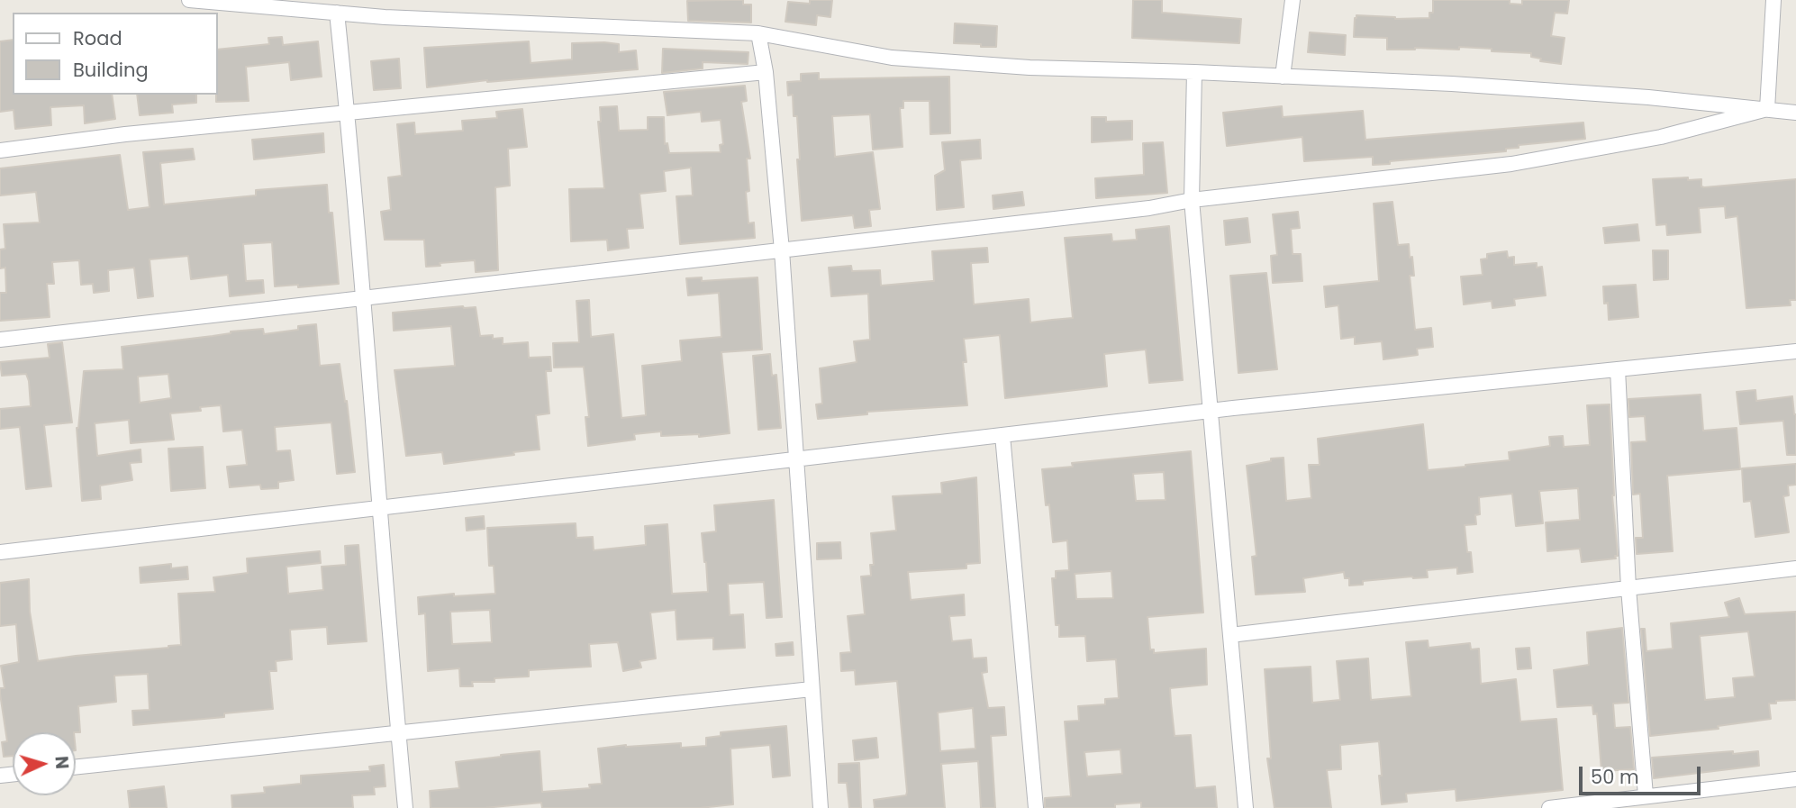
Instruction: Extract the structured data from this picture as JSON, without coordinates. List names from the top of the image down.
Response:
{
  "legend": ["Road", "Building"],
  "scale_bar": "50 m",
  "north": "right"
}
